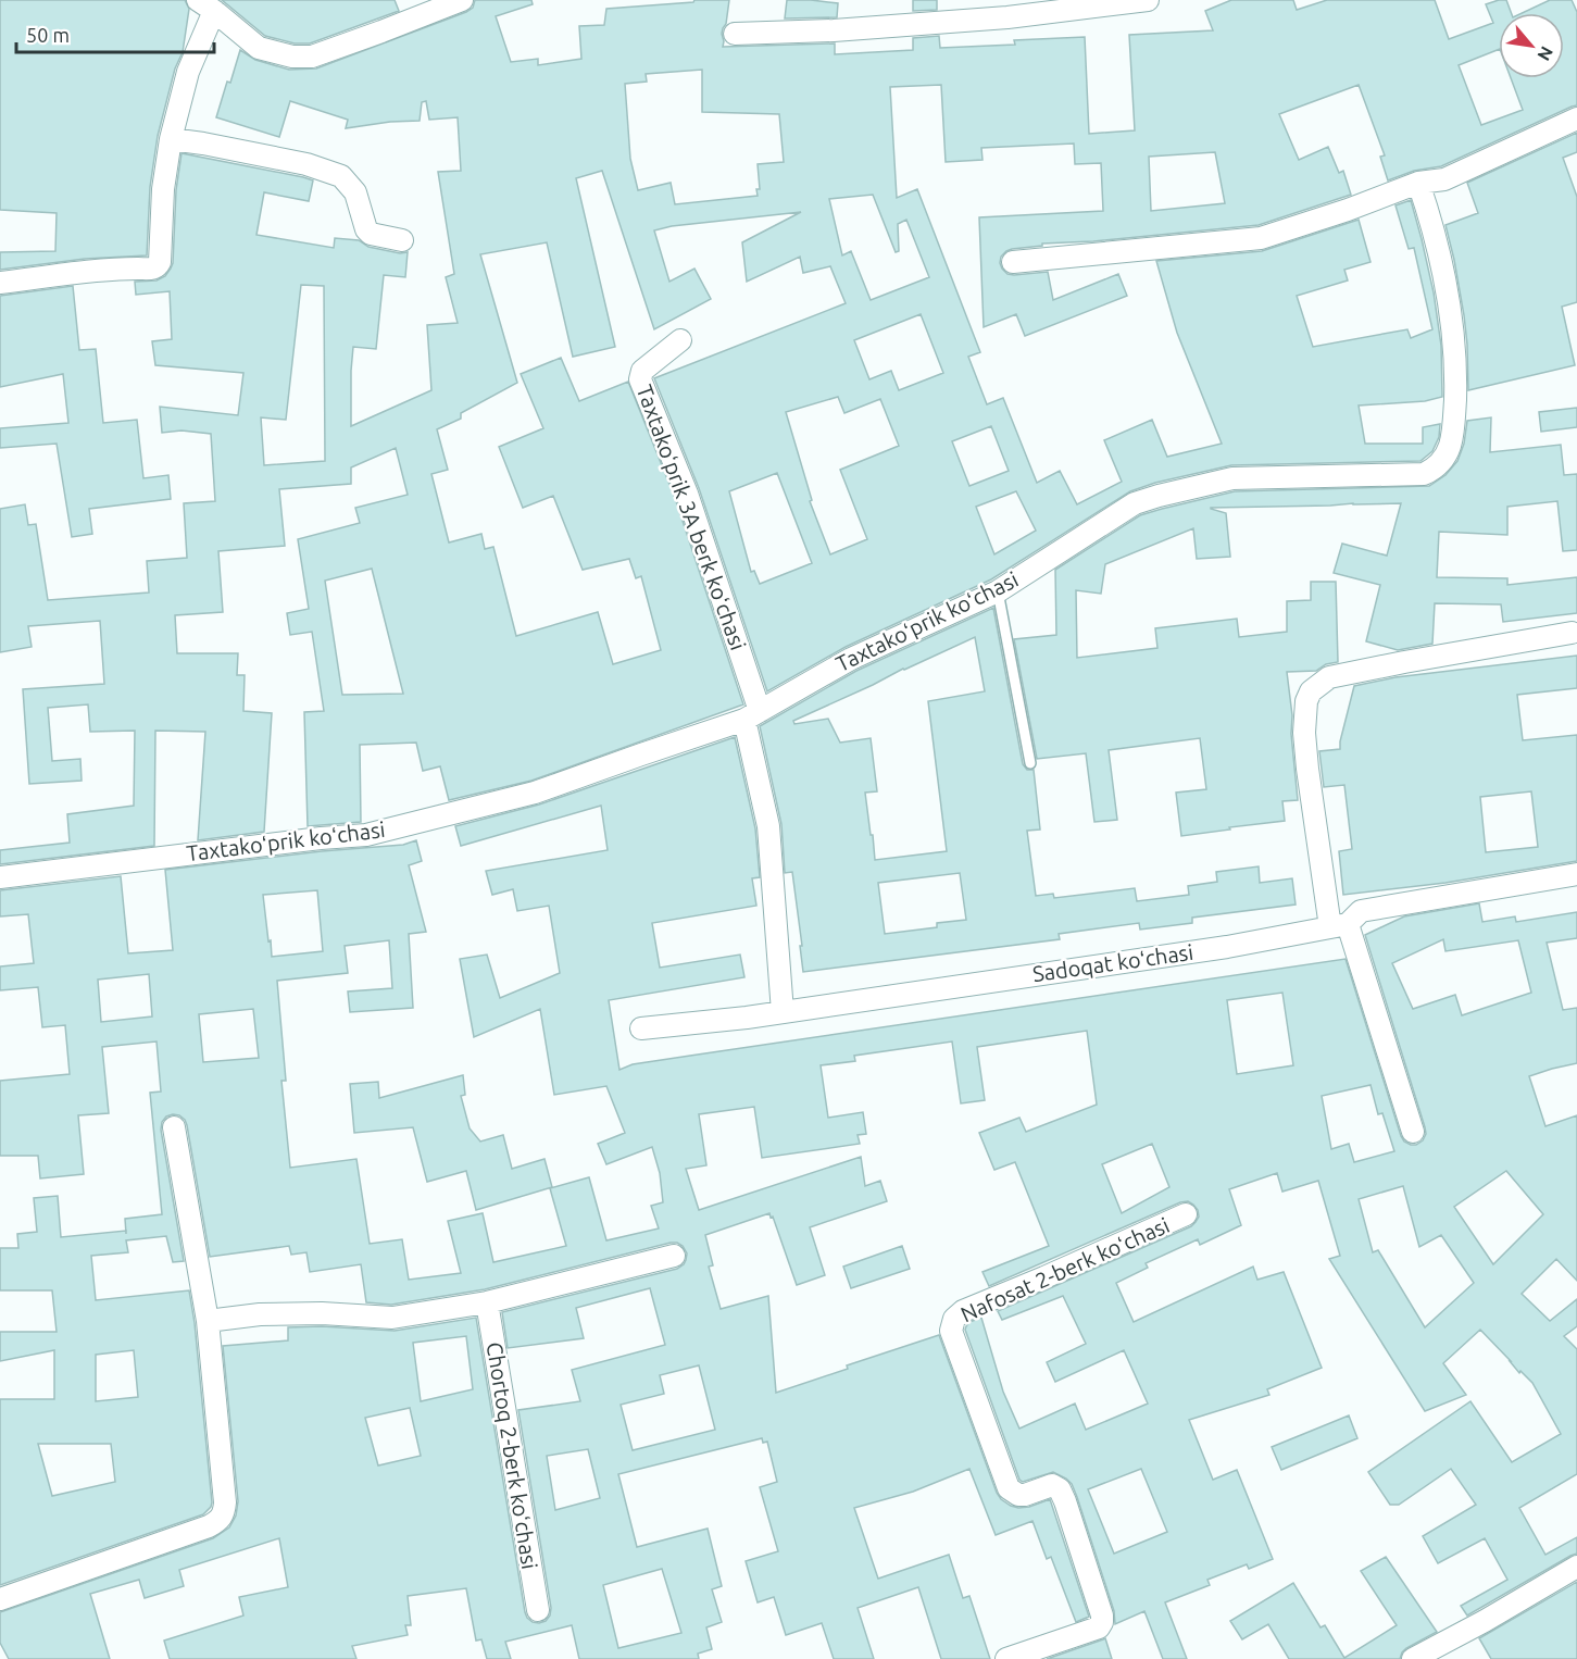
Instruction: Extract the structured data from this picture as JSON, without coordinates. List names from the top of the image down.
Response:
{
  "streets": {
    "street": [
      "Taxtakoʻprik 3A berk koʻchasi",
      "Taxtakoʻprik koʻchasi",
      "Sadoqat koʻchasi",
      "Nafosat 2-berk koʻchasi",
      "Chortoq 2-berk koʻchasi"
    ]
  },
  "crossings": [
    ["Taxtakoʻprik 3A berk koʻchasi", "Taxtakoʻprik koʻchasi"]
  ],
  "scale_bar": "50 m",
  "north": "bottom right"
}
